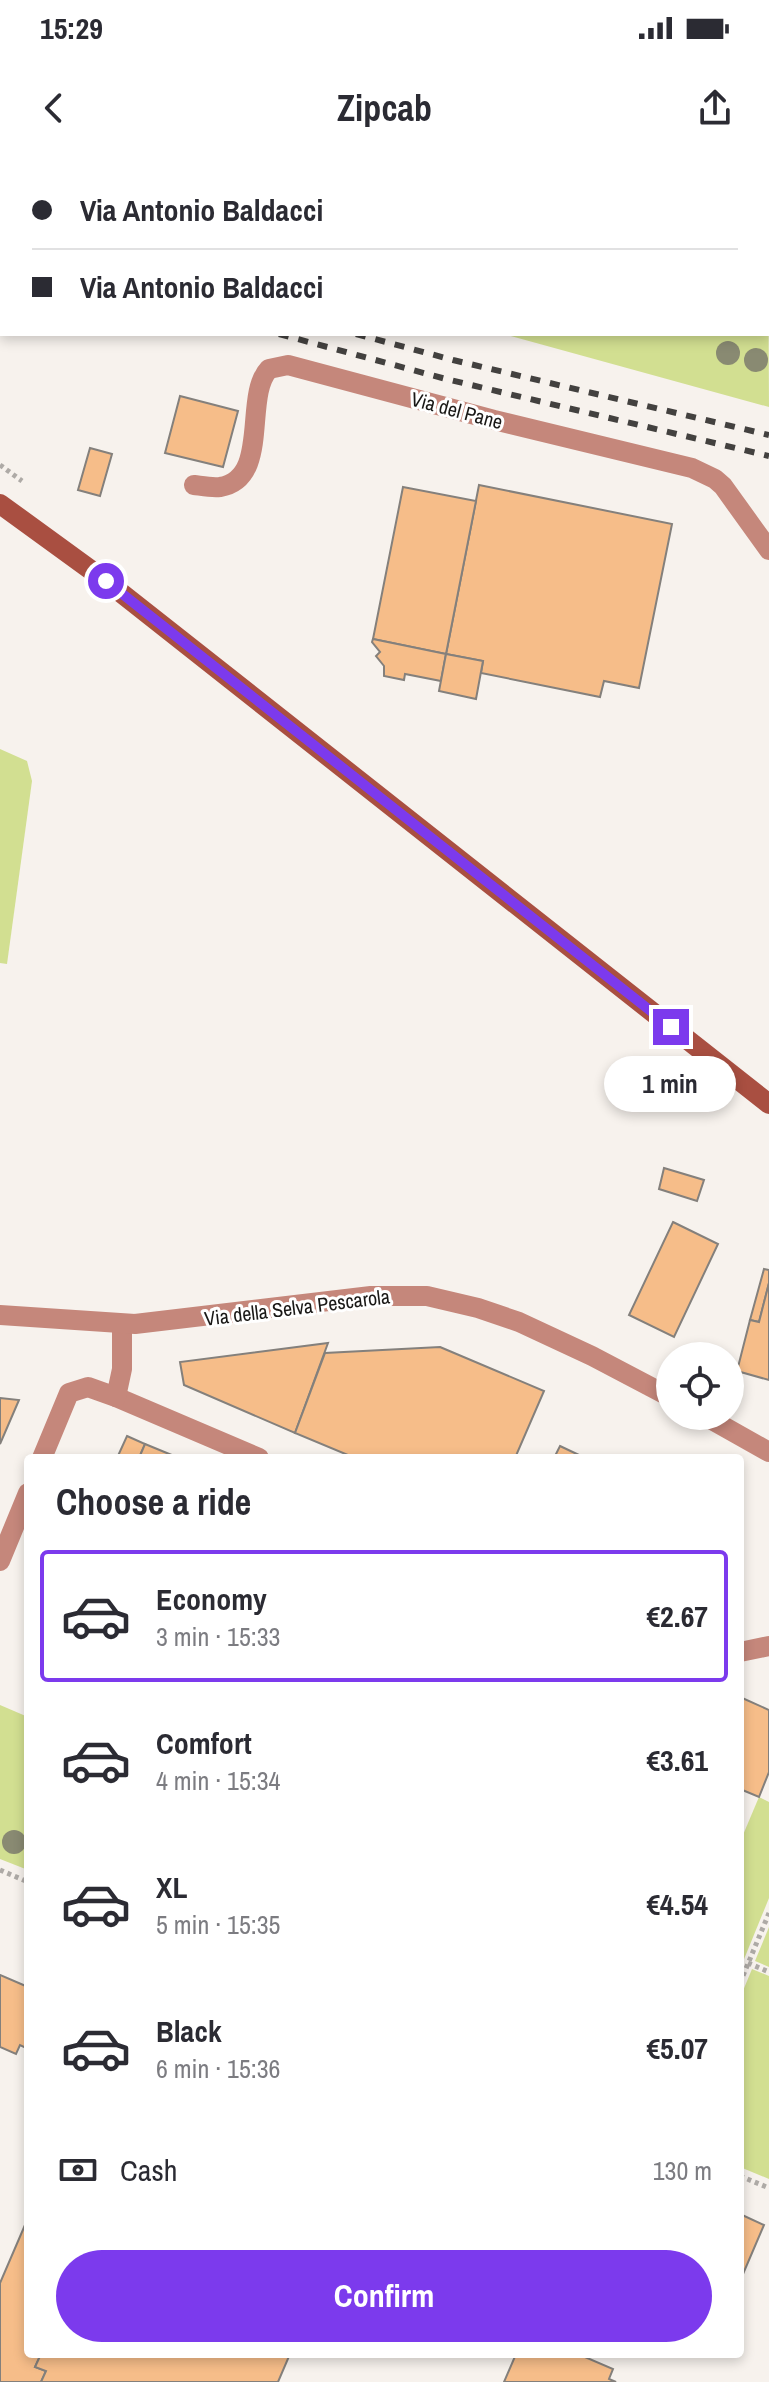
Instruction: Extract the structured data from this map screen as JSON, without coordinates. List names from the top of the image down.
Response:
{
  "streets": {
    "street": ["Via del Pane", "Via della Selva Pescarola"]
  },
  "page": {
    "status": "15:29",
    "header": "Zipcab",
    "banner": ["Via Antonio Baldacci", "Via Antonio Baldacci"],
    "bubble": "1 min",
    "heading": "Choose a ride",
    "list": [
      {
        "name": "Economy",
        "note": "3 min · 15:33",
        "value": "€2.67"
      },
      {
        "name": "Comfort",
        "note": "4 min · 15:34",
        "value": "€3.61"
      },
      {
        "name": "XL",
        "note": "5 min · 15:35",
        "value": "€4.54"
      },
      {
        "name": "Black",
        "note": "6 min · 15:36",
        "value": "€5.07"
      }
    ],
    "pay": ["Cash", "130 m"],
    "buttons": "Confirm"
  }
}
